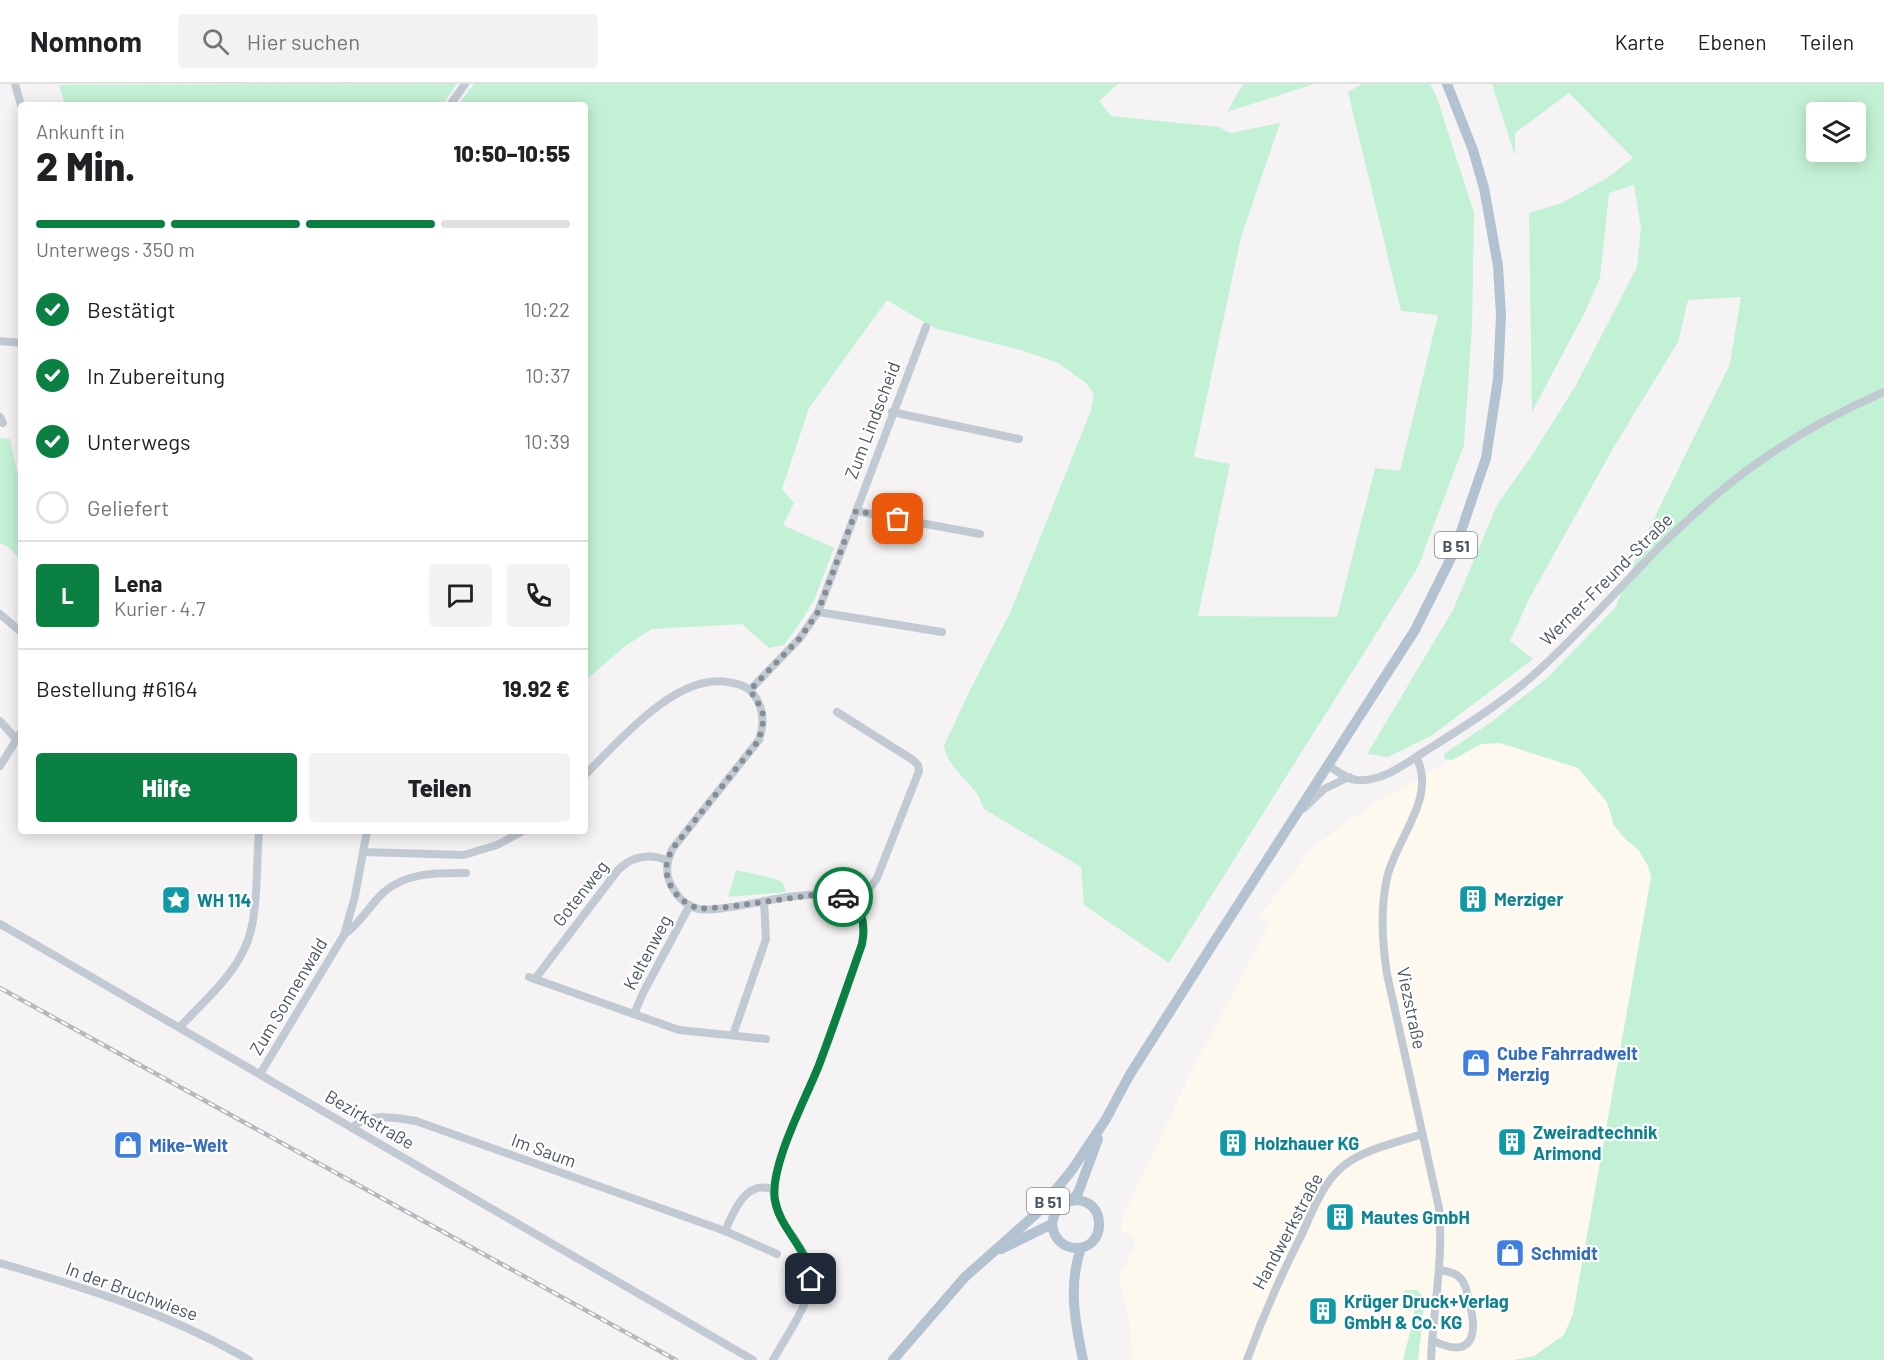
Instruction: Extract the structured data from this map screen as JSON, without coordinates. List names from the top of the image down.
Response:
{
  "streets": {
    "main road": ["B 51"],
    "street": [
      "Zum Lindscheid",
      "Werner-Freund-Straße",
      "Gotenweg",
      "Keltenweg",
      "Zum Sonnenwald",
      "Viezstraße",
      "Bezirkstraße",
      "Im Saum",
      "Handwerkstraße",
      "In der Bruchwiese"
    ]
  },
  "crossings": [
    ["B 51", "Werner-Freund-Straße"],
    ["Werner-Freund-Straße", "Viezstraße"],
    ["Gotenweg", "Keltenweg"],
    ["Zum Sonnenwald", "Bezirkstraße"],
    ["Viezstraße", "Handwerkstraße"],
    ["Bezirkstraße", "Im Saum"]
  ],
  "places": {
    "building": [
      "Merziger",
      "Zweiradtechnik Arimond",
      "Holzhauer KG",
      "Mautes GmbH",
      "Krüger Druck+Verlag GmbH & Co. KG"
    ],
    "place": ["WH 114"],
    "shop": ["Cube Fahrradwelt Merzig", "Mike-Welt", "Schmidt"]
  },
  "page": {
    "header": "Nomnom",
    "search": "Hier suchen",
    "nav": ["Karte", "Ebenen", "Teilen"],
    "heading": ["2 Min.", "Ankunft in", "10:50–10:55"],
    "panel": [
      "Lena",
      "Kurier · 4.7",
      "Bestellung #6164",
      "19.92 €"
    ],
    "bar": "Unterwegs · 350 m",
    "list": [
      ["Bestätigt", "10:22"],
      ["In Zubereitung", "10:37"],
      ["Unterwegs", "10:39"],
      "Geliefert"
    ],
    "round": "L",
    "buttons": ["Hilfe", "Teilen"]
  }
}
